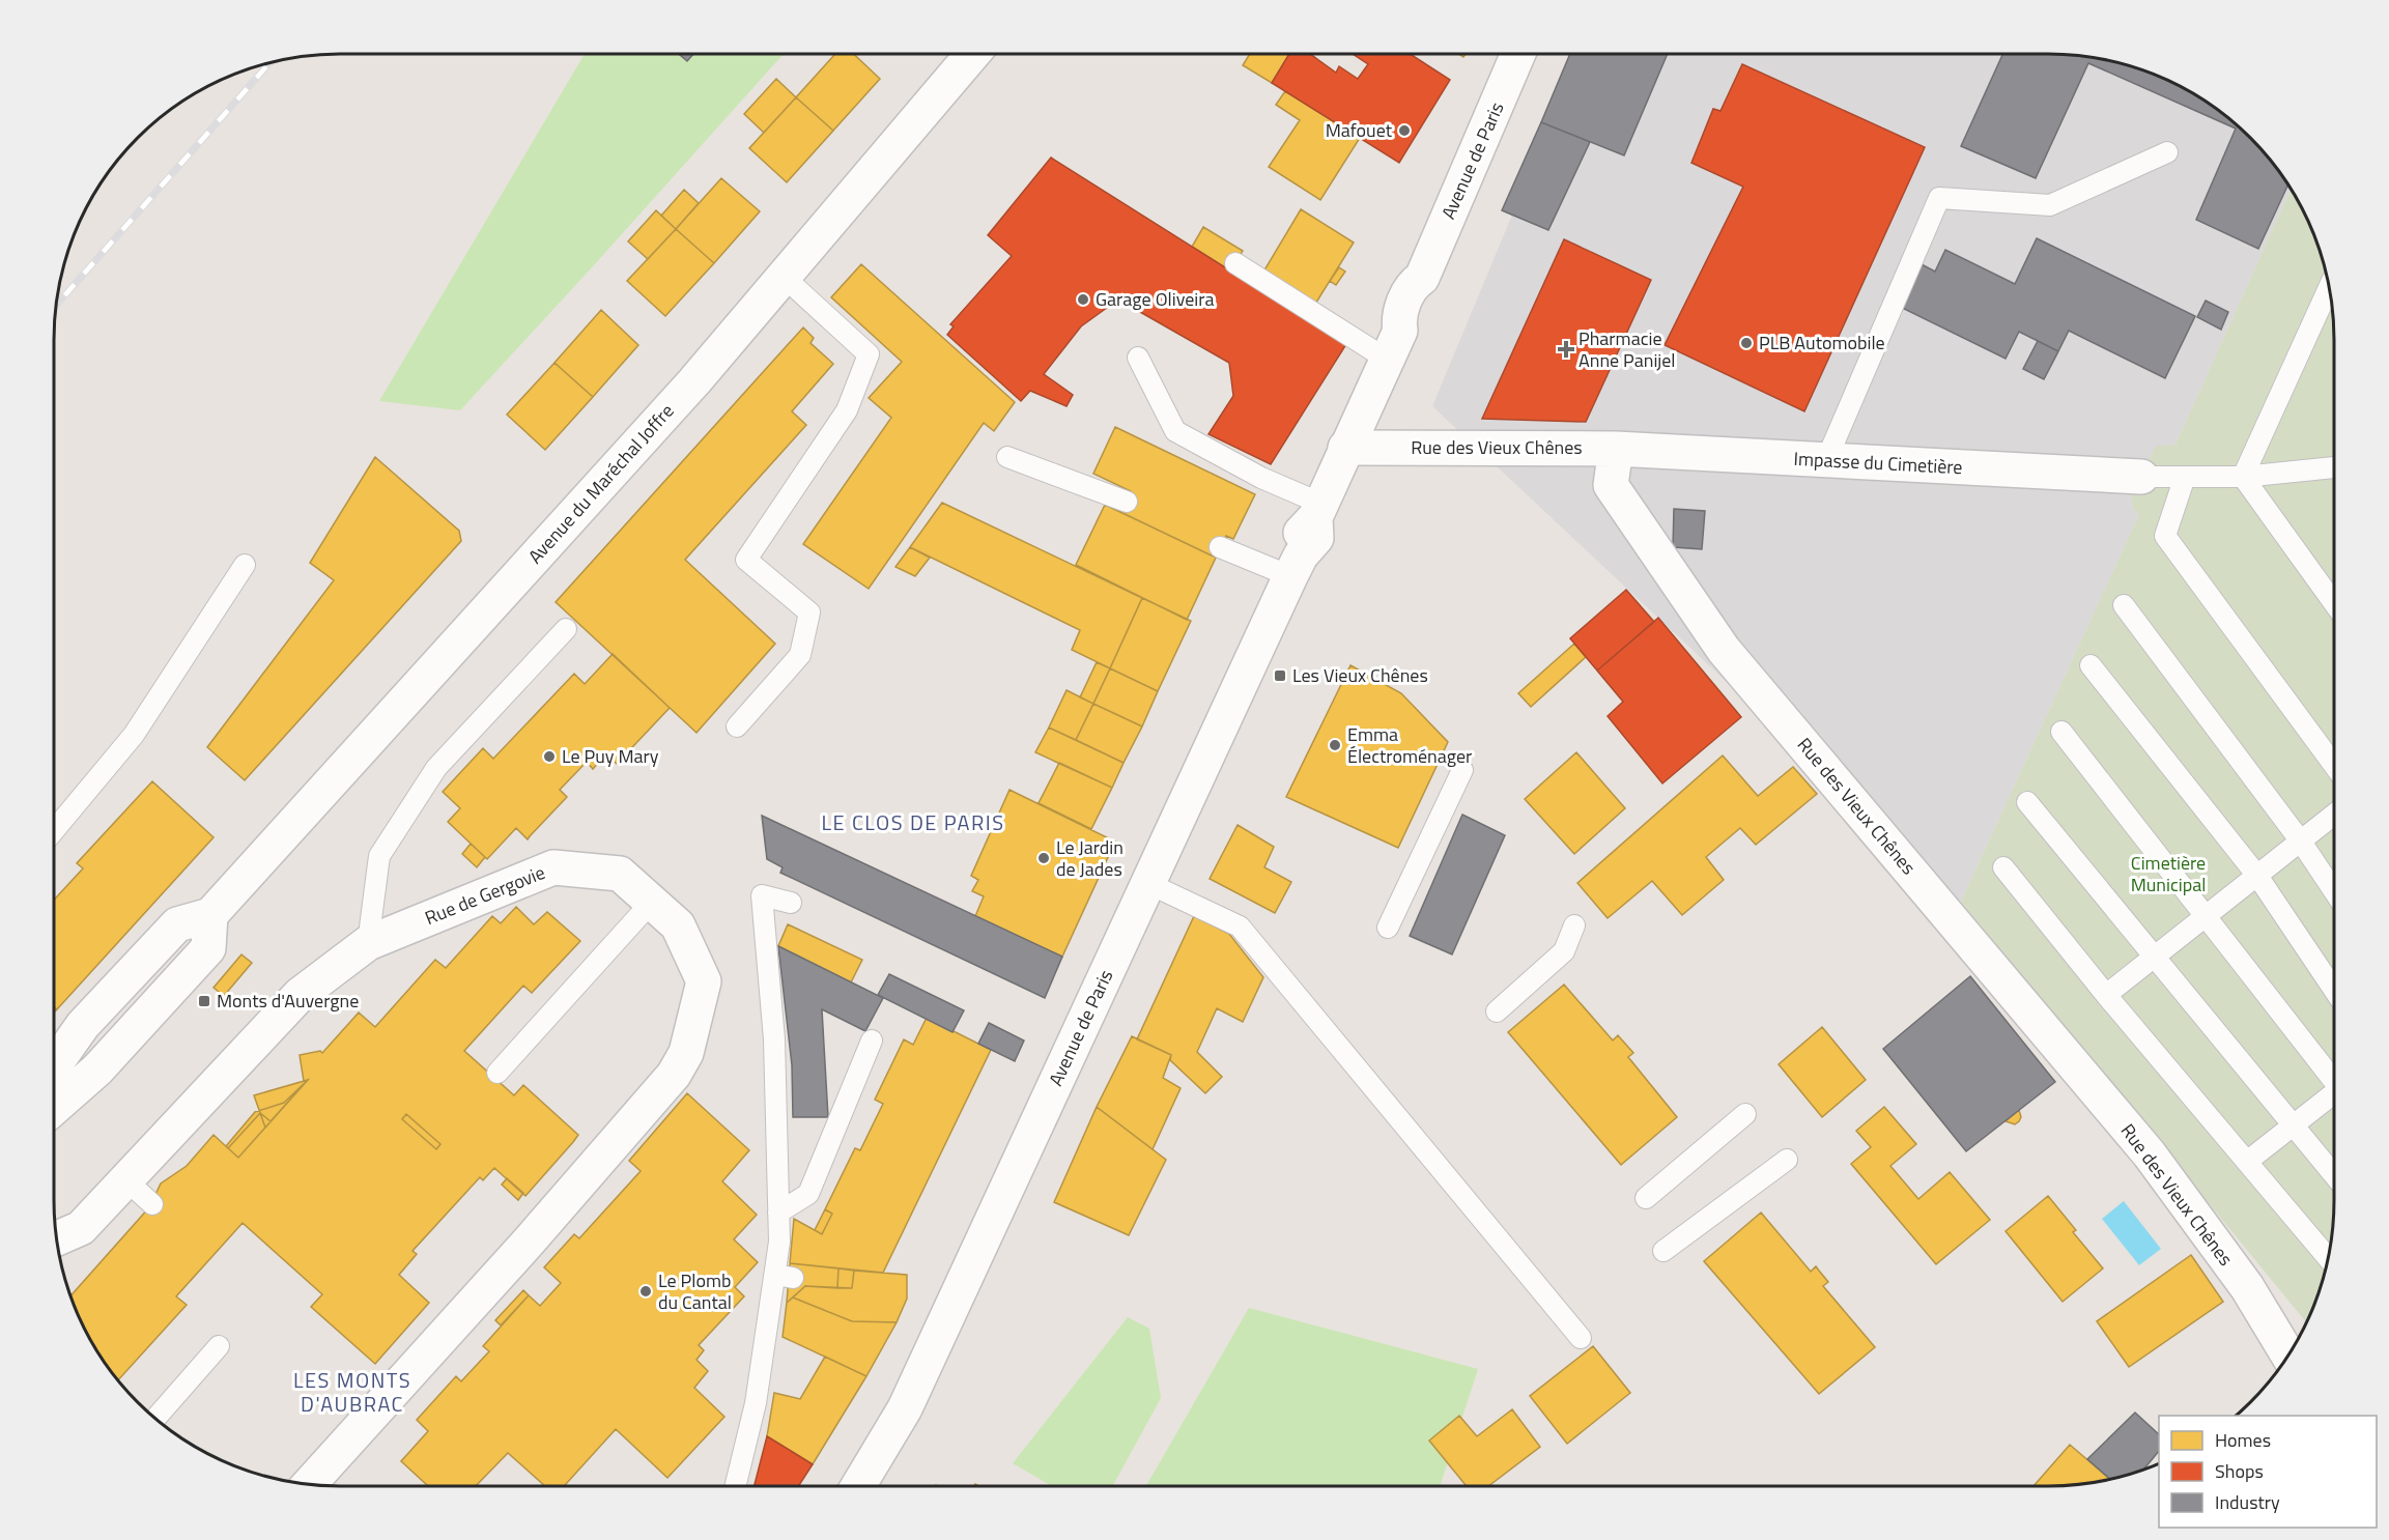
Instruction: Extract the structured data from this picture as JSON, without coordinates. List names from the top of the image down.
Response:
{
  "streets": {
    "street": [
      "Avenue de Paris",
      "Rue des Vieux Chênes",
      "Impasse du Cimetière",
      "Avenue du Maréchal Joffre",
      "Rue de Gergovie"
    ]
  },
  "crossings": [
    ["Avenue de Paris", "Rue des Vieux Chênes"],
    ["Rue des Vieux Chênes", "Impasse du Cimetière"]
  ],
  "districts": ["LE CLOS DE PARIS", "LES MONTS D'AUBRAC"],
  "parks": ["Cimetière Municipal"],
  "places": {
    "other": [
      "Mafouet",
      "Garage Oliveira",
      "PLB Automobile",
      "Emma Électroménager",
      "Le Puy Mary",
      "Le Jardin de Jades",
      "Le Plomb du Cantal"
    ],
    "health": ["Pharmacie Anne Panijel"],
    "transit": ["Les Vieux Chênes", "Monts d'Auvergne"]
  },
  "legend": ["Homes", "Shops", "Industry"]
}
